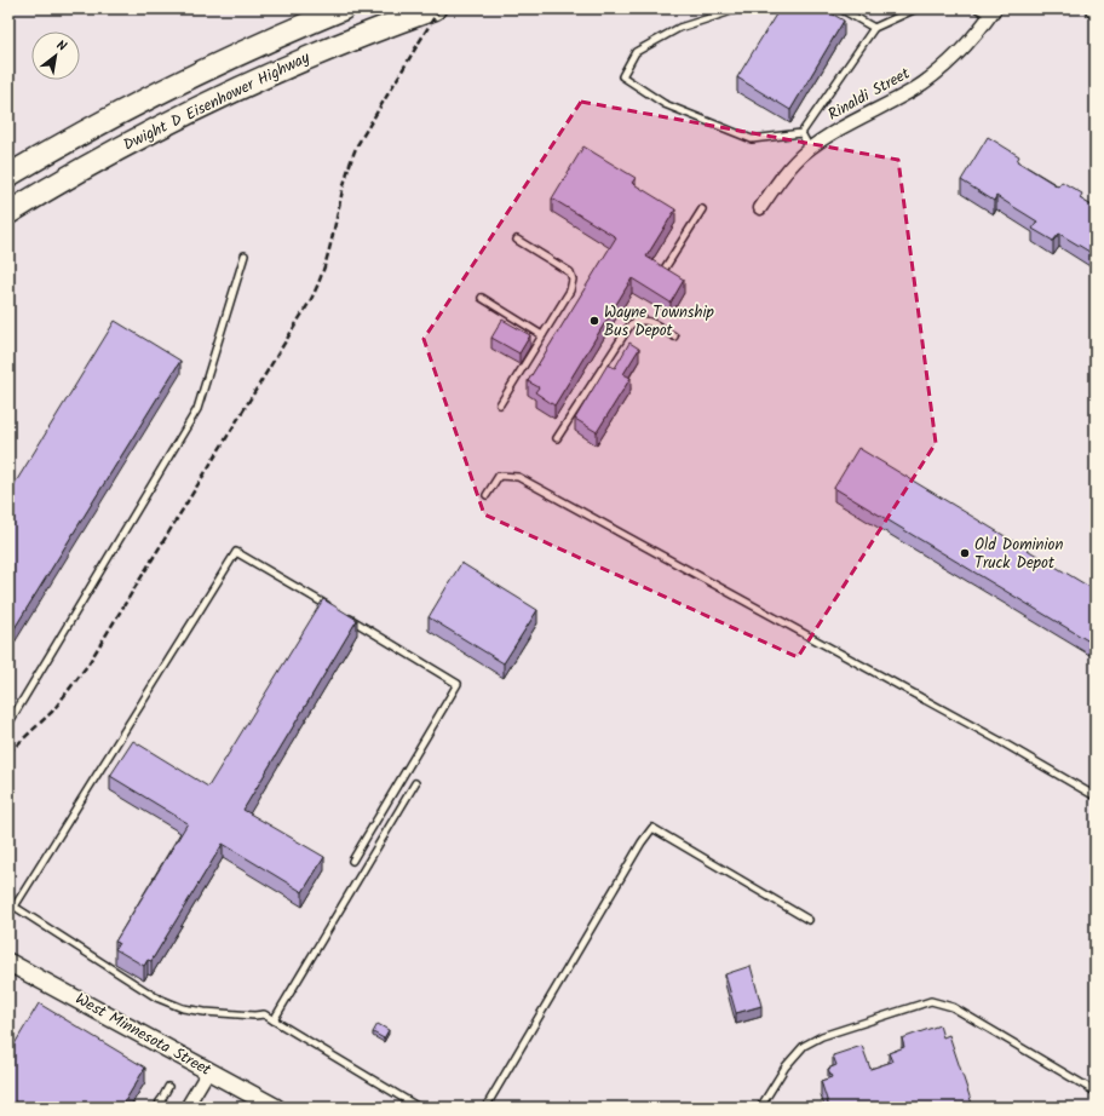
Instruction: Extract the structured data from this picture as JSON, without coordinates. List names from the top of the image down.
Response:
{
  "streets": {
    "highway": ["Dwight D Eisenhower Highway"],
    "street": ["Rinaldi Street", "West Minnesota Street"]
  },
  "places": ["Wayne Township Bus Depot", "Old Dominion Truck Depot"],
  "north": "top right"
}
